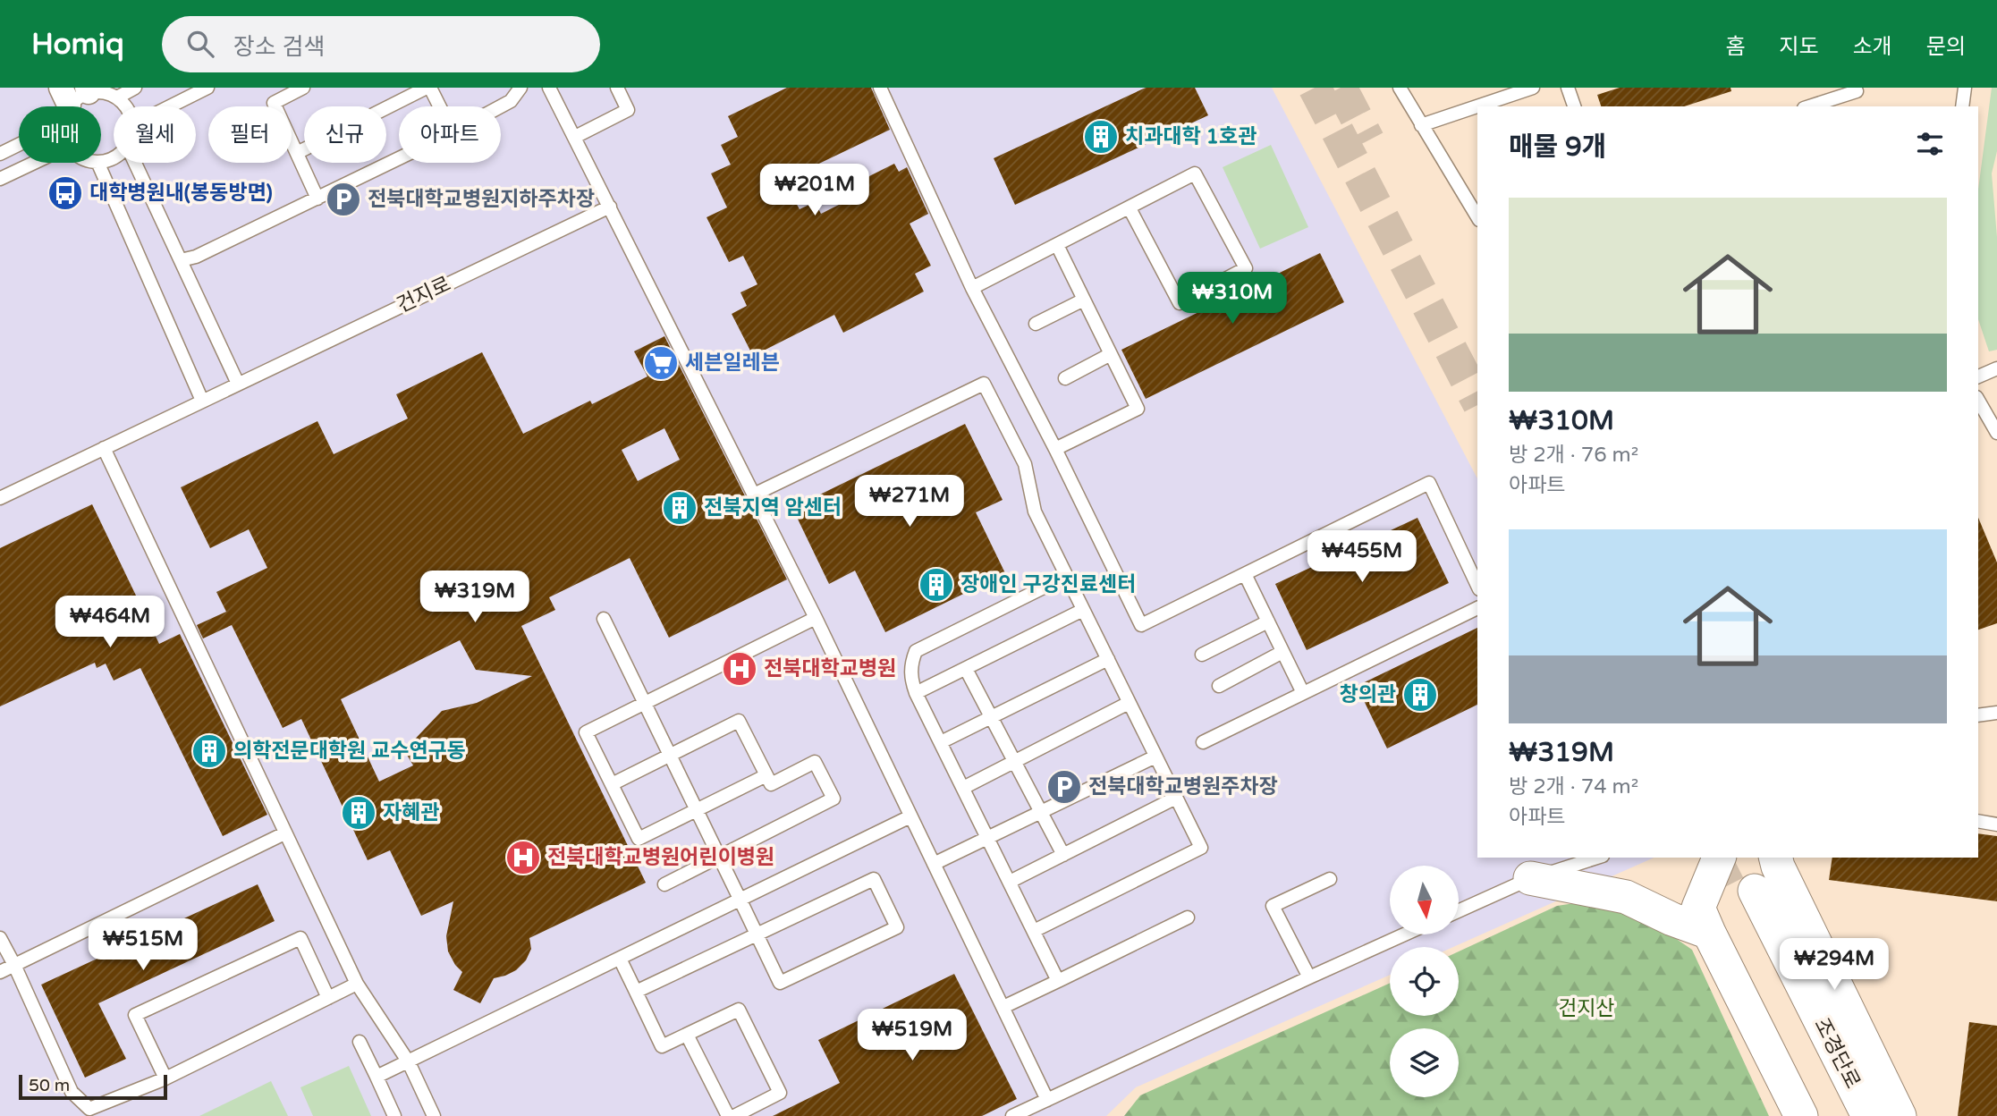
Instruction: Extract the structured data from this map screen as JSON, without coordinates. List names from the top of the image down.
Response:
{
  "streets": {
    "street": ["조경단로"],
    "lane": ["건지로"]
  },
  "parks": ["건지산"],
  "places": {
    "building": [
      "치과대학 1호관",
      "전북지역 암센터",
      "장애인 구강진료센터",
      "창의관",
      "의학전문대학원 교수연구동",
      "자혜관"
    ],
    "bus stop": ["대학병원내(봉동방면)"],
    "parking": ["전북대학교병원지하주차장", "전북대학교병원주차장"],
    "supermarket": ["세븐일레븐"],
    "hospital": ["전북대학교병원", "전북대학교병원어린이병원"]
  },
  "scale_bar": "50 m",
  "north": "bottom",
  "page": {
    "header": "Homiq",
    "search": "장소 검색",
    "nav": [
      "홈",
      "지도",
      "소개",
      "문의"
    ],
    "chip": [
      "매매",
      "월세",
      "필터",
      "신규",
      "아파트"
    ],
    "heading": "매물 9개",
    "price": [
      "₩201M",
      "₩310M",
      "₩271M",
      "₩455M",
      "₩319M",
      "₩464M",
      "₩515M",
      "₩294M",
      "₩519M"
    ],
    "list": [
      {
        "name": "₩310M",
        "note": "방 2개 · 76 m² · 아파트"
      },
      {
        "name": "₩319M",
        "note": "방 2개 · 74 m² · 아파트"
      }
    ],
    "scale": "50 m"
  }
}
